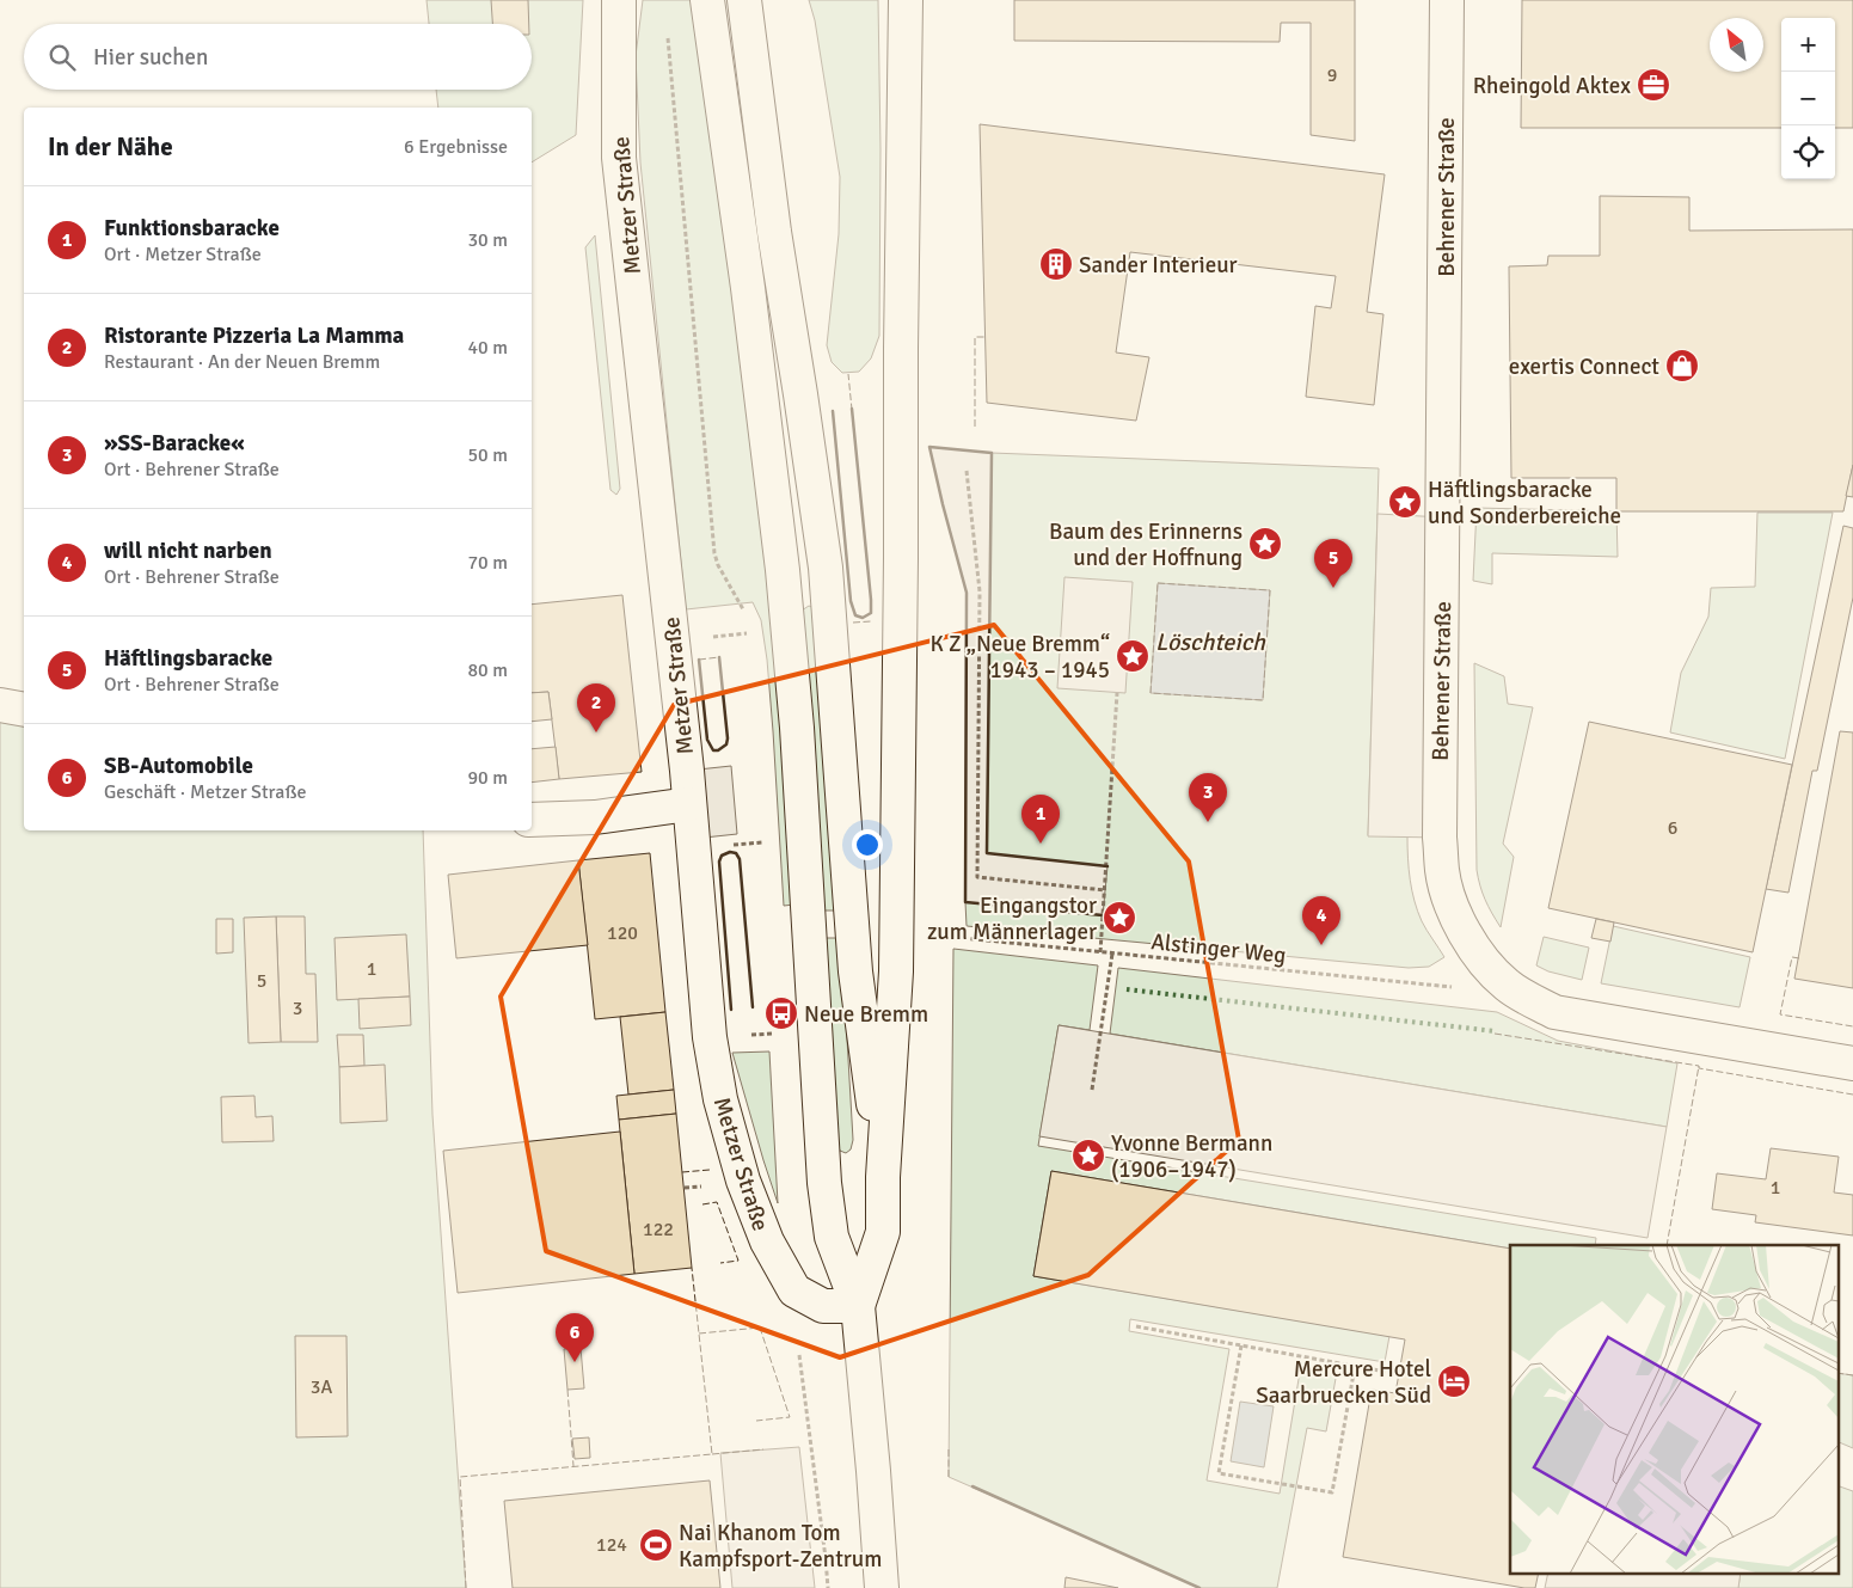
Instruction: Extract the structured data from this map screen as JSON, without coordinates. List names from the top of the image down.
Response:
{
  "streets": {
    "main road": ["Behrener Straße", "Metzer Straße"],
    "path": ["Alstinger Weg"]
  },
  "crossings": [
    ["Behrener Straße", "Alstinger Weg"]
  ],
  "water": ["Löschteich"],
  "places": {
    "office": ["Rheingold Aktex"],
    "building": ["Sander Interieur"],
    "shop": ["exertis Connect"],
    "place": [
      "Häftlingsbaracke und Sonderbereiche",
      "Baum des Erinnerns und der Hoffnung",
      "K Z „Neue Bremm“ 1943 – 1945",
      "Eingangstor zum Männerlager",
      "Yvonne Bermann (1906–1947)"
    ],
    "bus stop": ["Neue Bremm"],
    "hotel": ["Mercure Hotel Saarbruecken Süd"],
    "sports": ["Nai Khanom Tom Kampfsport-Zentrum"]
  },
  "house_numbers": [
    "9",
    "6",
    "120",
    "1",
    "5",
    "3",
    "1",
    "122",
    "3A",
    "124"
  ],
  "north": "top left",
  "page": {
    "map_buttons": ["+", "−"],
    "search": "Hier suchen",
    "heading": ["In der Nähe", "6 Ergebnisse"],
    "list": [
      {
        "mark": "1",
        "name": "Funktionsbaracke",
        "note": "Ort · Metzer Straße",
        "value": "30 m"
      },
      {
        "mark": "2",
        "name": "Ristorante Pizzeria La Mamma",
        "note": "Restaurant · An der Neuen Bremm",
        "value": "40 m"
      },
      {
        "mark": "3",
        "name": "»SS-Baracke«",
        "note": "Ort · Behrener Straße",
        "value": "50 m"
      },
      {
        "mark": "4",
        "name": "will nicht narben",
        "note": "Ort · Behrener Straße",
        "value": "70 m"
      },
      {
        "mark": "5",
        "name": "Häftlingsbaracke",
        "note": "Ort · Behrener Straße",
        "value": "80 m"
      },
      {
        "mark": "6",
        "name": "SB-Automobile",
        "note": "Geschäft · Metzer Straße",
        "value": "90 m"
      }
    ],
    "pins": [
      "5",
      "2",
      "3",
      "1",
      "4",
      "6"
    ]
  }
}
